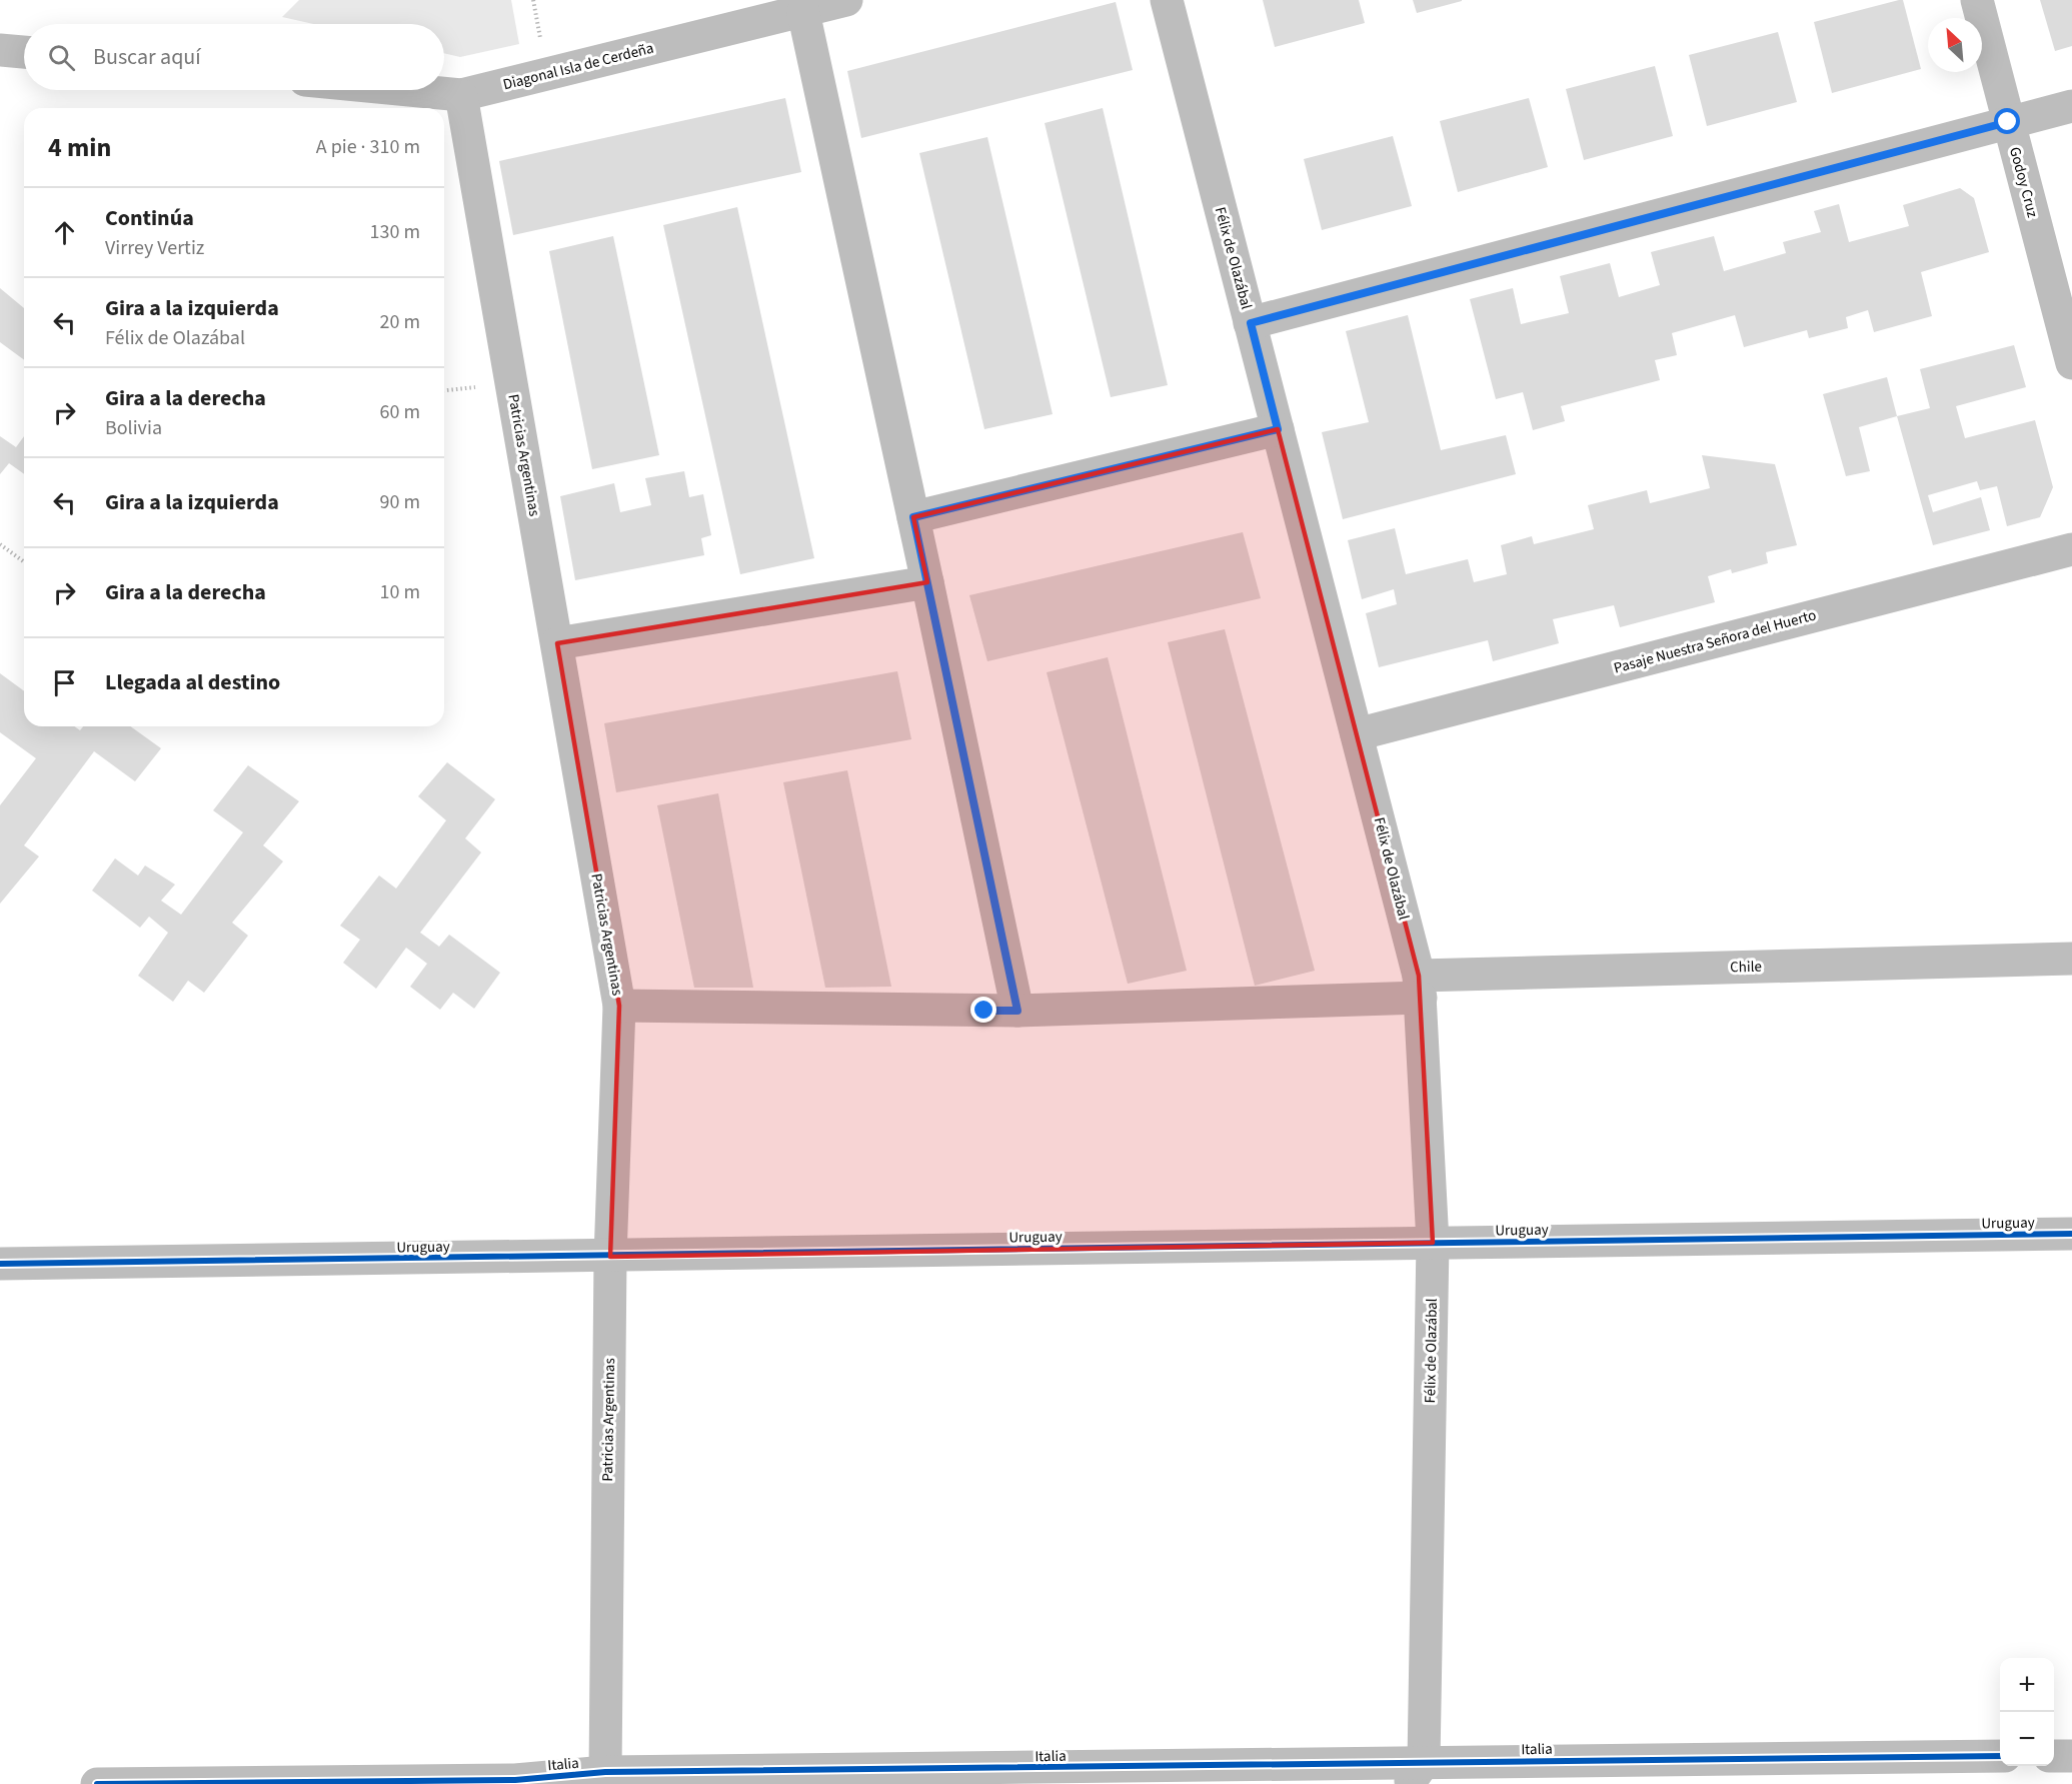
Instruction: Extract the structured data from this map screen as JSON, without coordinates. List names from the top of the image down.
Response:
{
  "streets": {
    "street": [
      "Diagonal Isla de Cerdeña",
      "Godoy Cruz",
      "Félix de Olazábal",
      "Patricias Argentinas",
      "Pasaje Nuestra Señora del Huerto",
      "Chile",
      "Uruguay",
      "Italia"
    ]
  },
  "crossings": [
    ["Diagonal Isla de Cerdeña", "Patricias Argentinas"],
    ["Félix de Olazábal", "Pasaje Nuestra Señora del Huerto"],
    ["Félix de Olazábal", "Chile"],
    ["Félix de Olazábal", "Uruguay"],
    ["Félix de Olazábal", "Italia"],
    ["Patricias Argentinas", "Chile"],
    ["Patricias Argentinas", "Uruguay"],
    ["Patricias Argentinas", "Italia"]
  ],
  "north": "top left",
  "page": {
    "search": "Buscar aquí",
    "heading": ["4 min", "A pie · 310 m"],
    "list": [
      ["Continúa", "Virrey Vertiz", "130 m"],
      ["Gira a la izquierda", "Félix de Olazábal", "20 m"],
      ["Gira a la derecha", "Bolivia", "60 m"],
      ["Gira a la izquierda", "90 m"],
      ["Gira a la derecha", "10 m"],
      "Llegada al destino"
    ],
    "map_buttons": ["+", "−"]
  }
}
